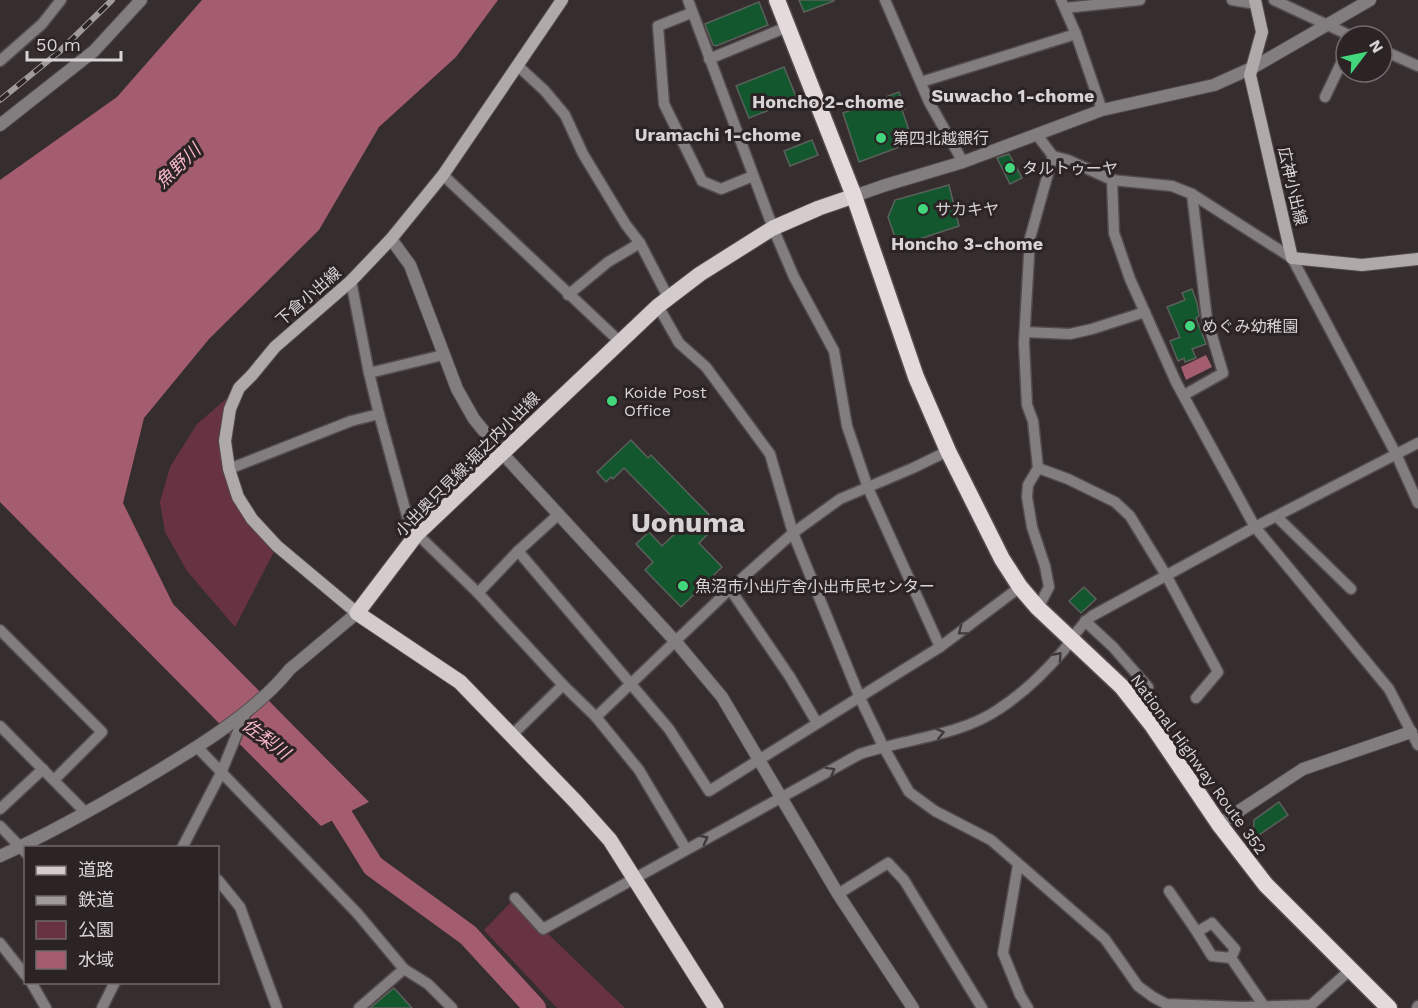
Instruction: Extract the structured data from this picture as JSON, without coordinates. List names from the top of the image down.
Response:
{
  "streets": {
    "highway": ["National Highway Route 352"],
    "main road": ["広神小出線", "下倉小出線", "小出奥只見線;堀之内小出線"]
  },
  "crossings": [
    ["下倉小出線", "小出奥只見線;堀之内小出線"],
    ["小出奥只見線;堀之内小出線", "National Highway Route 352"]
  ],
  "districts": [
    "Suwacho 1-chome",
    "Honcho 2-chome",
    "Uramachi 1-chome",
    "Honcho 3-chome",
    "Uonuma"
  ],
  "water": ["魚野川", "佐梨川"],
  "places": [
    "第四北越銀行",
    "タルトゥーヤ",
    "サカキヤ",
    "めぐみ幼稚園",
    "Koide Post Office",
    "魚沼市小出庁舎小出市民センター"
  ],
  "legend": [
    "道路",
    "鉄道",
    "公園",
    "水域"
  ],
  "scale_bar": "50 m",
  "north": "top right"
}
